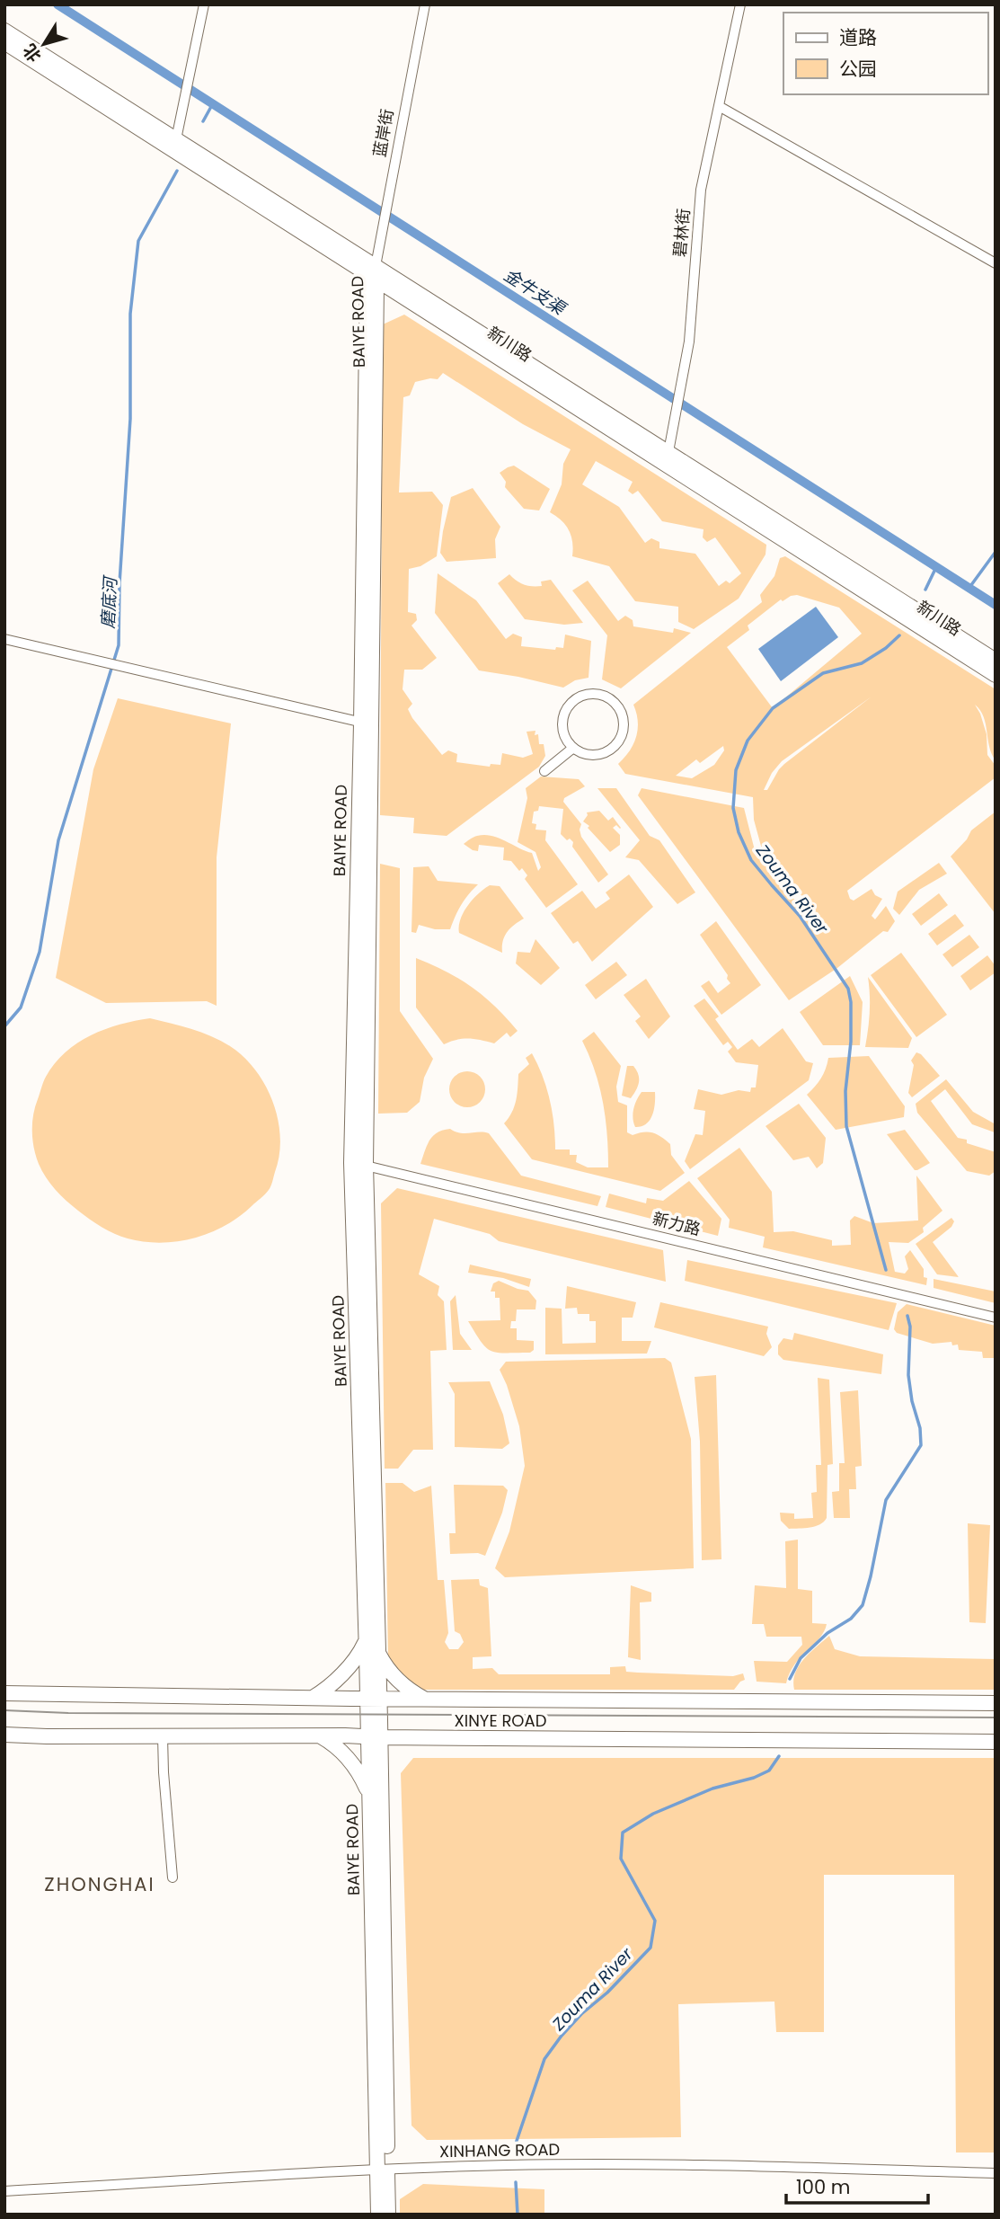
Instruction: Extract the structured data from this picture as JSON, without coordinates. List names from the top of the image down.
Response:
{
  "streets": {
    "main road": ["BAIYE ROAD", "新川路", "XINYE ROAD"],
    "street": [
      "蓝岸街",
      "碧林街",
      "新力路",
      "XINHANG ROAD"
    ]
  },
  "crossings": [
    ["蓝岸街", "BAIYE ROAD"],
    ["蓝岸街", "新川路"],
    ["碧林街", "新川路"],
    ["BAIYE ROAD", "新川路"],
    ["BAIYE ROAD", "新力路"],
    ["BAIYE ROAD", "XINYE ROAD"],
    ["BAIYE ROAD", "XINHANG ROAD"]
  ],
  "districts": ["ZHONGHAI"],
  "water": ["金牛支渠", "磨底河", "Zouma River"],
  "legend": ["道路", "公园"],
  "scale_bar": "100 m",
  "north": "bottom left"
}
